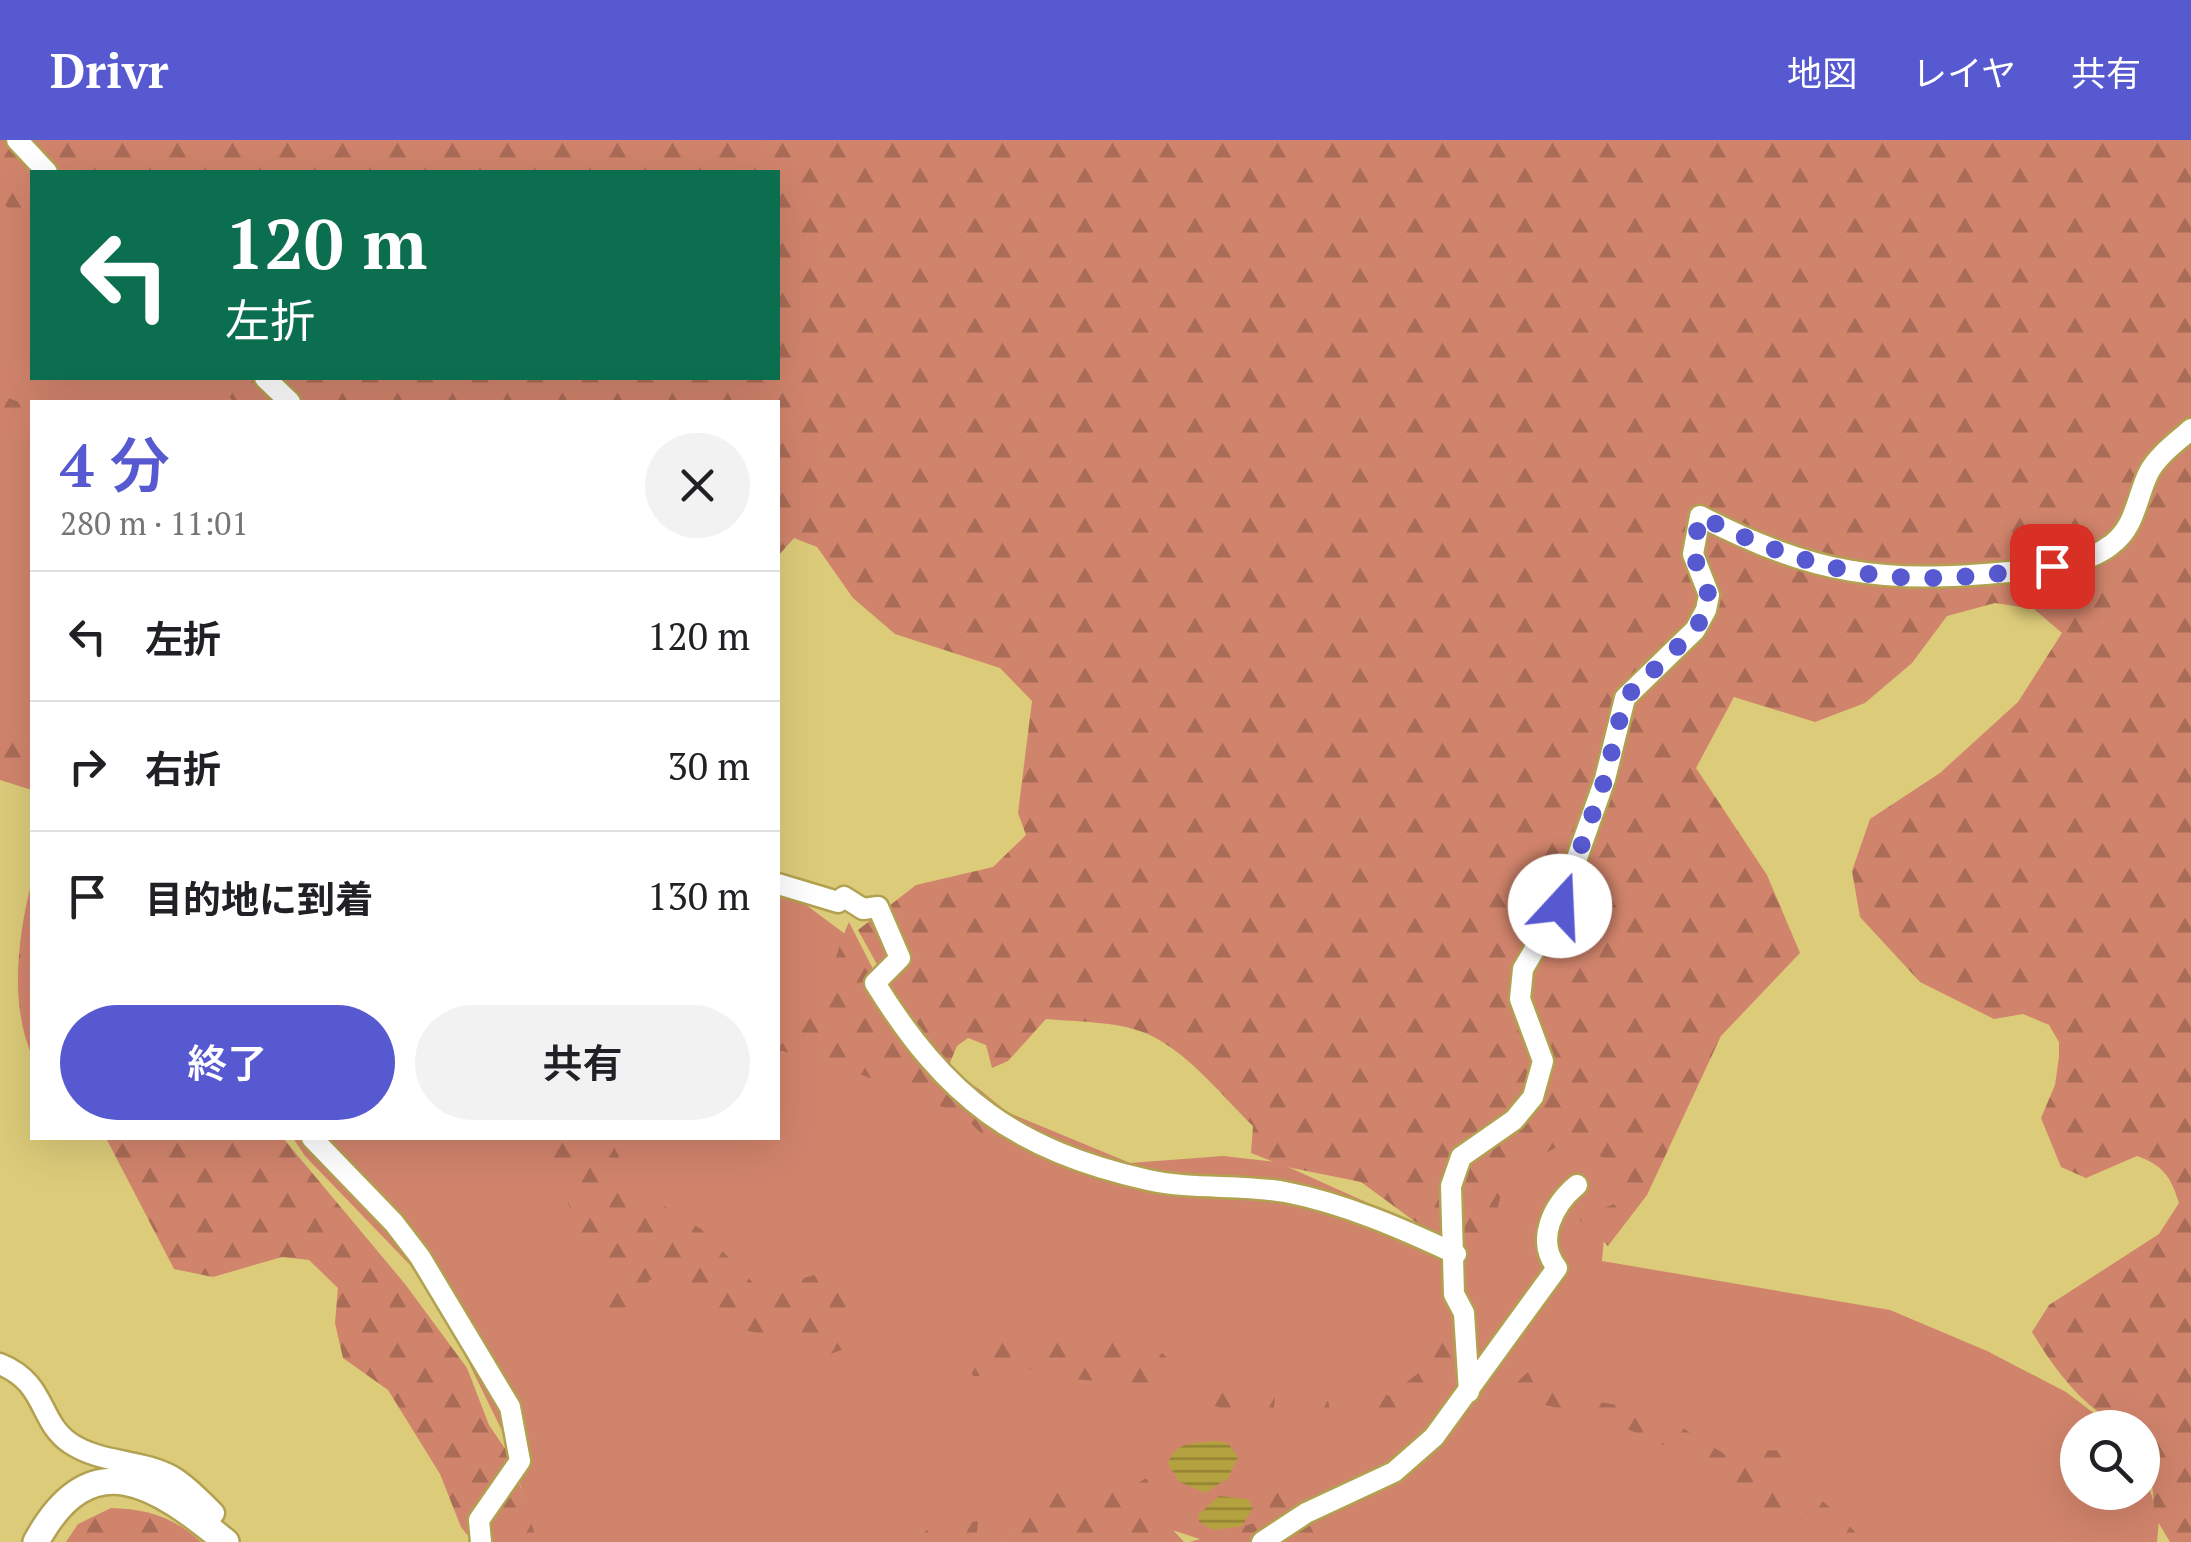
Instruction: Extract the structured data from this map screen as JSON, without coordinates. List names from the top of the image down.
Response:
{
  "page": {
    "header": "Drivr",
    "nav": ["地図", "レイヤ", "共有"],
    "turn": ["120 m", "左折"],
    "heading": ["4 分", "280 m · 11:01"],
    "list": [
      {
        "name": "左折",
        "value": "120 m"
      },
      {
        "name": "右折",
        "value": "30 m"
      },
      {
        "name": "目的地に到着",
        "value": "130 m"
      }
    ],
    "buttons": ["終了", "共有"]
  }
}
